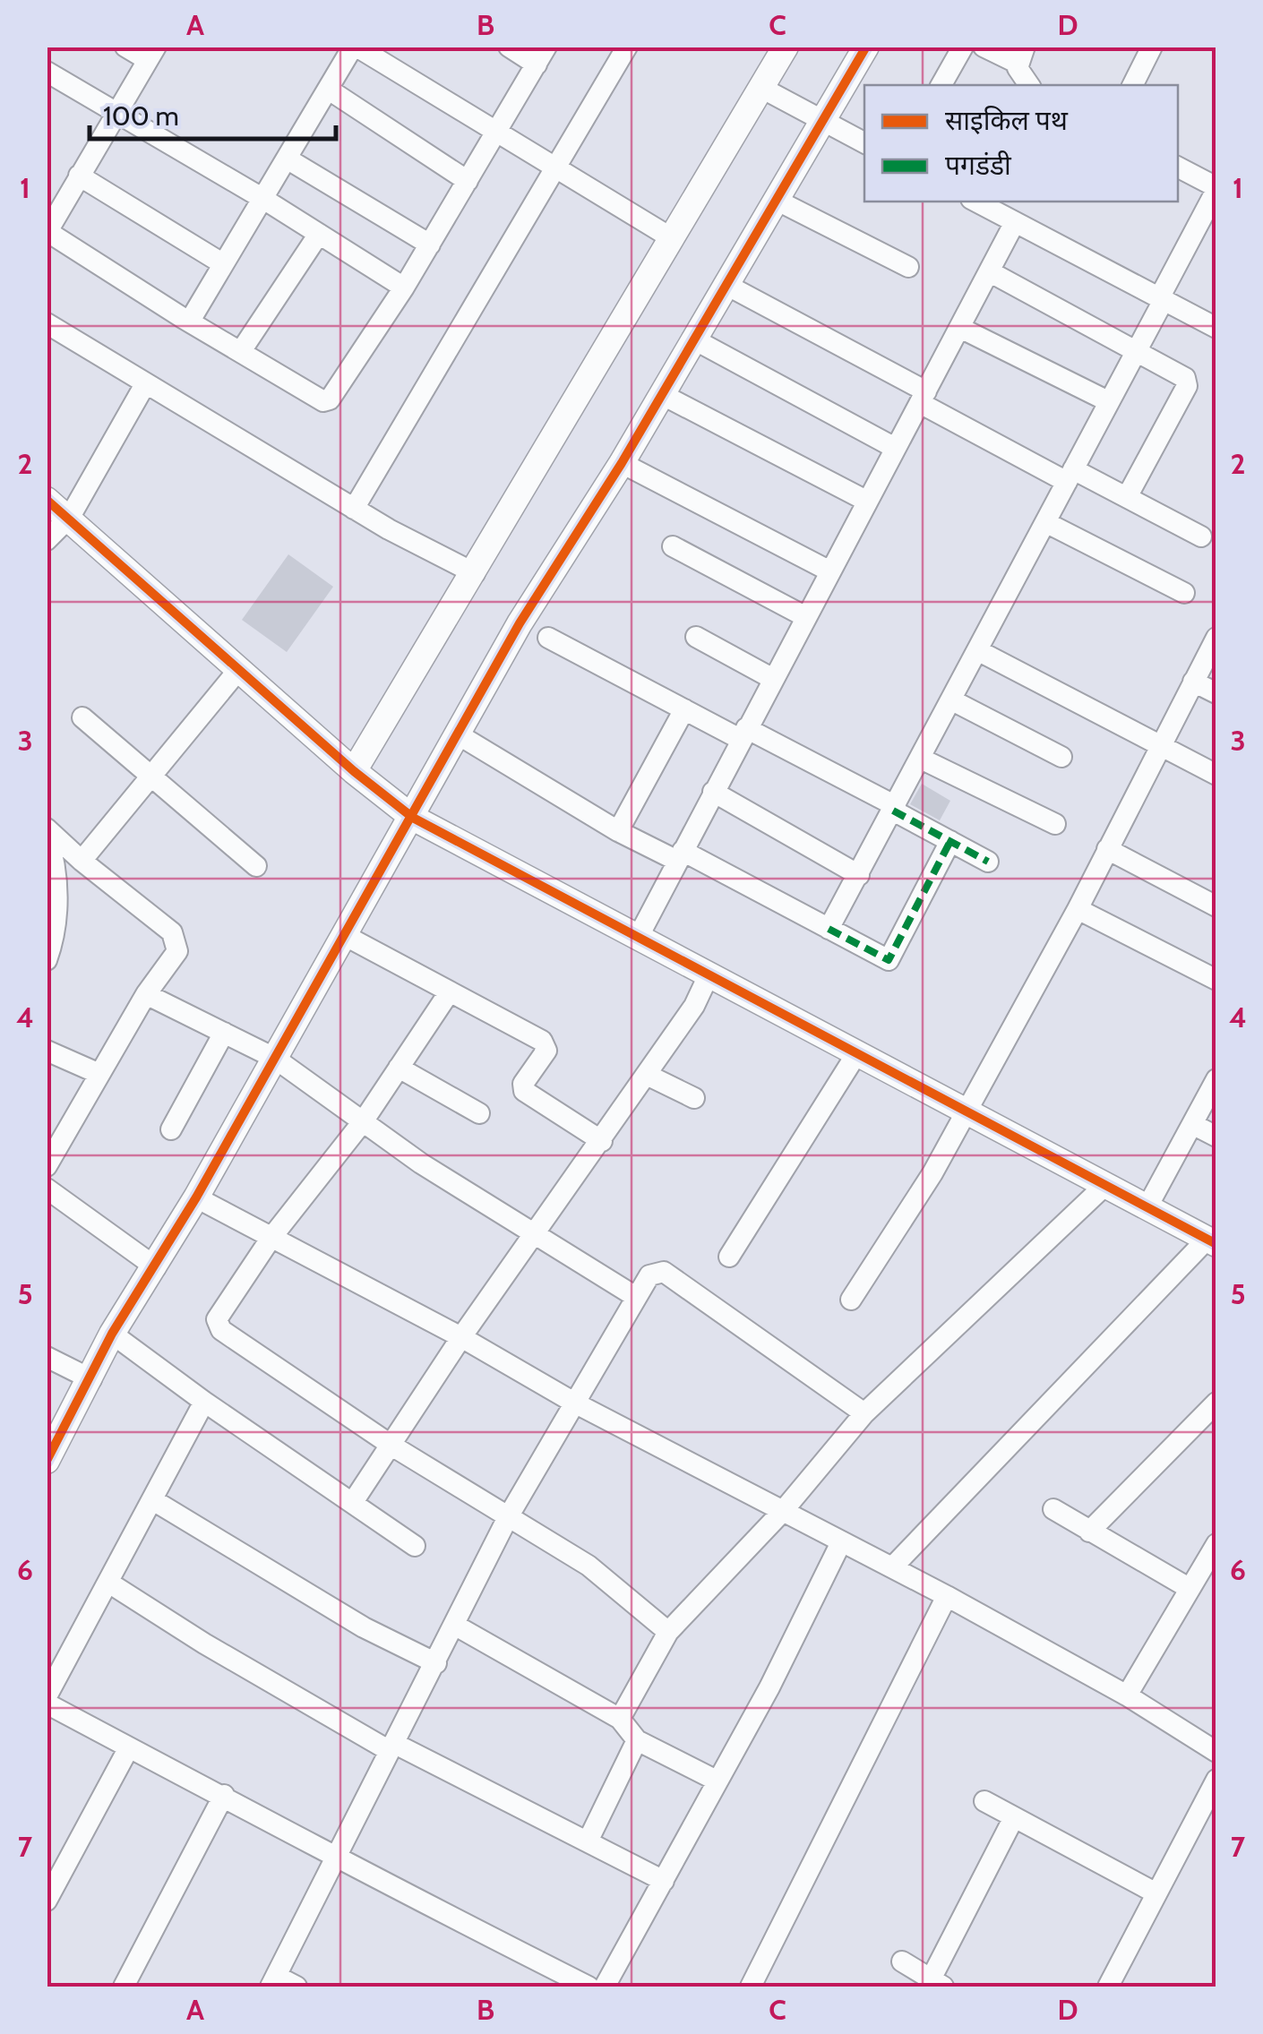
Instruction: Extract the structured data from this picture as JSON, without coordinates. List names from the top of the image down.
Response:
{
  "legend": ["साइकिल पथ", "पगडंडी"],
  "scale_bar": "100 m",
  "grid": {
    "columns": [
      "A",
      "B",
      "C",
      "D"
    ],
    "rows": [
      "1",
      "2",
      "3",
      "4",
      "5",
      "6",
      "7"
    ]
  }
}
